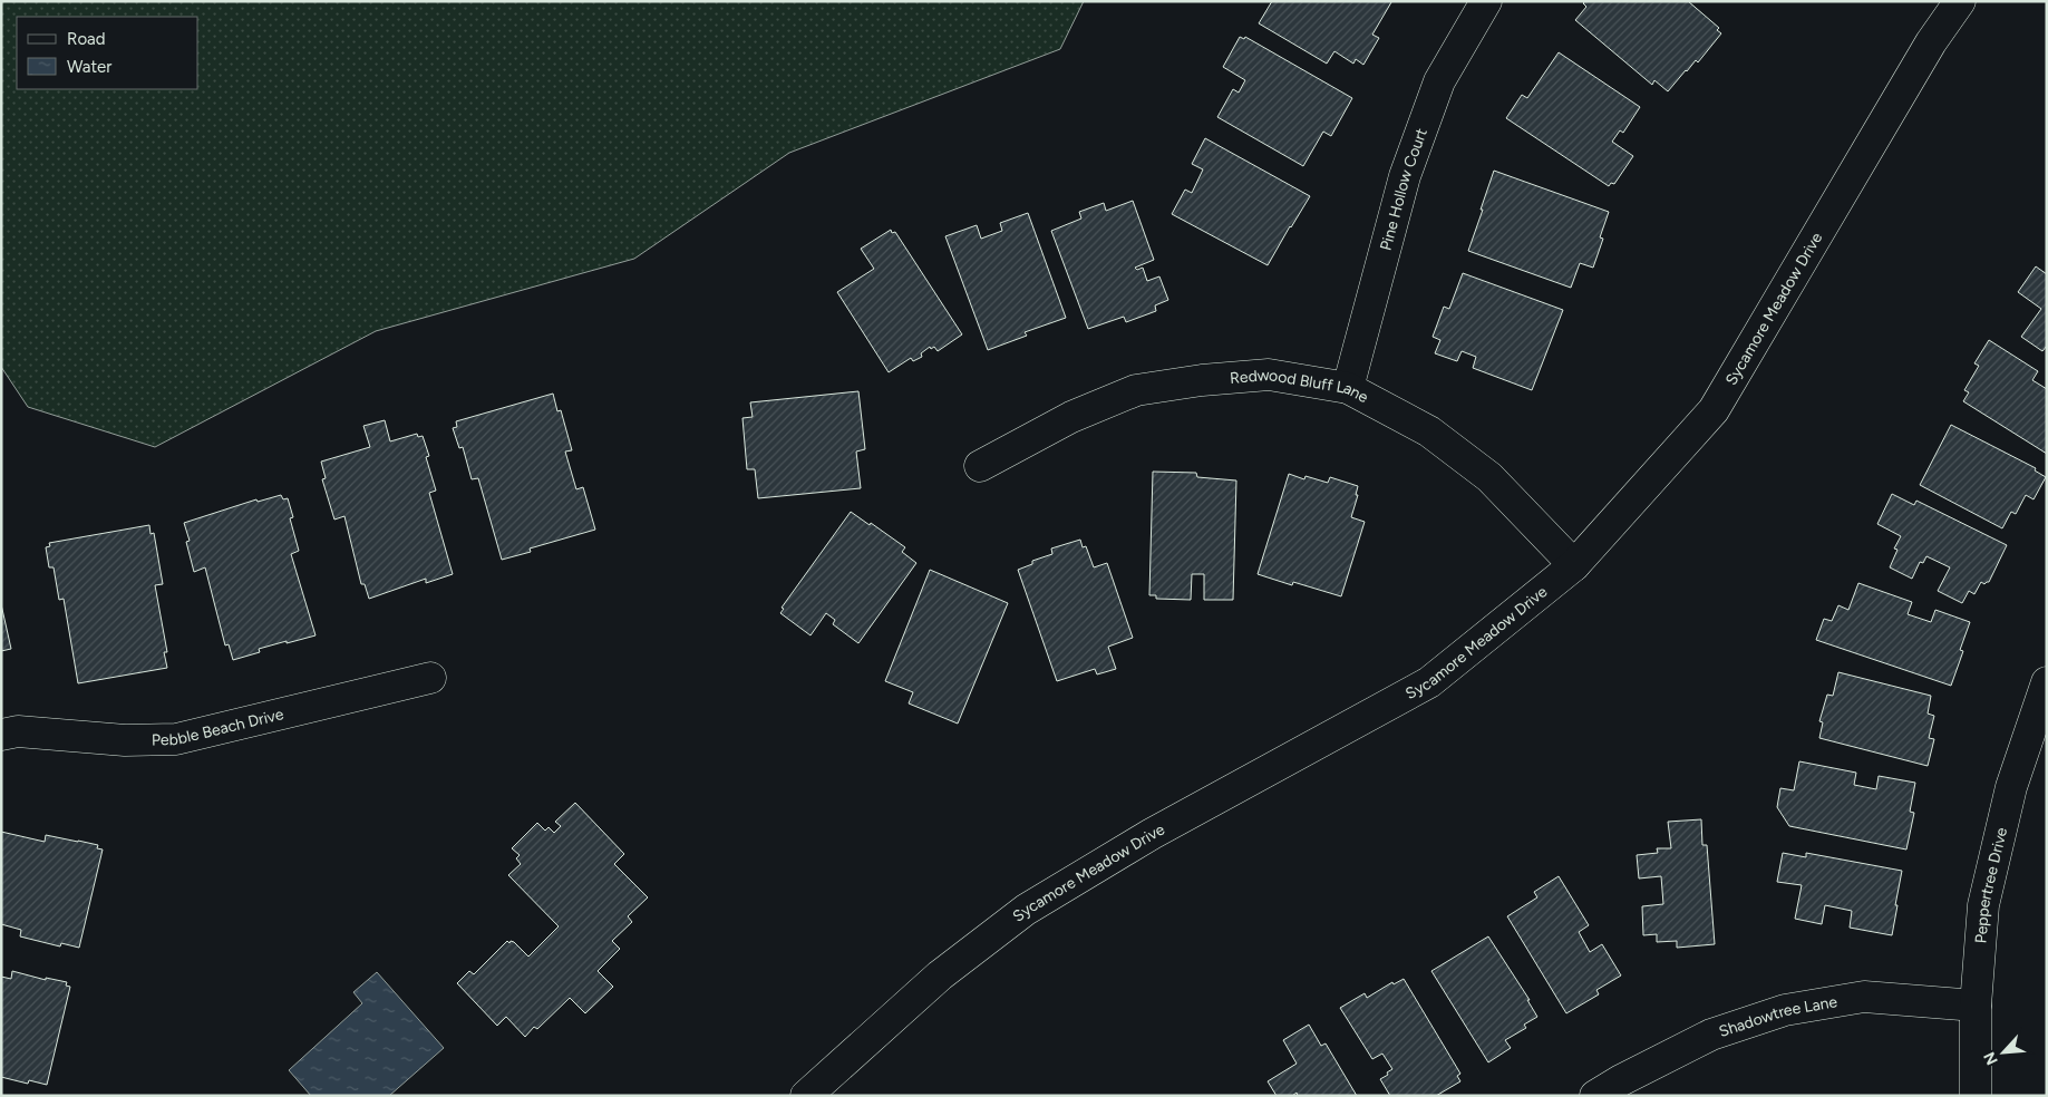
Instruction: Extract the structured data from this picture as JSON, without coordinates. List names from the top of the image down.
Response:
{
  "streets": {
    "street": [
      "Pine Hollow Court",
      "Sycamore Meadow Drive",
      "Redwood Bluff Lane",
      "Pebble Beach Drive",
      "Peppertree Drive",
      "Shadowtree Lane"
    ]
  },
  "crossings": [
    ["Pine Hollow Court", "Redwood Bluff Lane"],
    ["Sycamore Meadow Drive", "Redwood Bluff Lane"],
    ["Peppertree Drive", "Shadowtree Lane"]
  ],
  "legend": ["Road", "Water"],
  "north": "bottom left"
}
